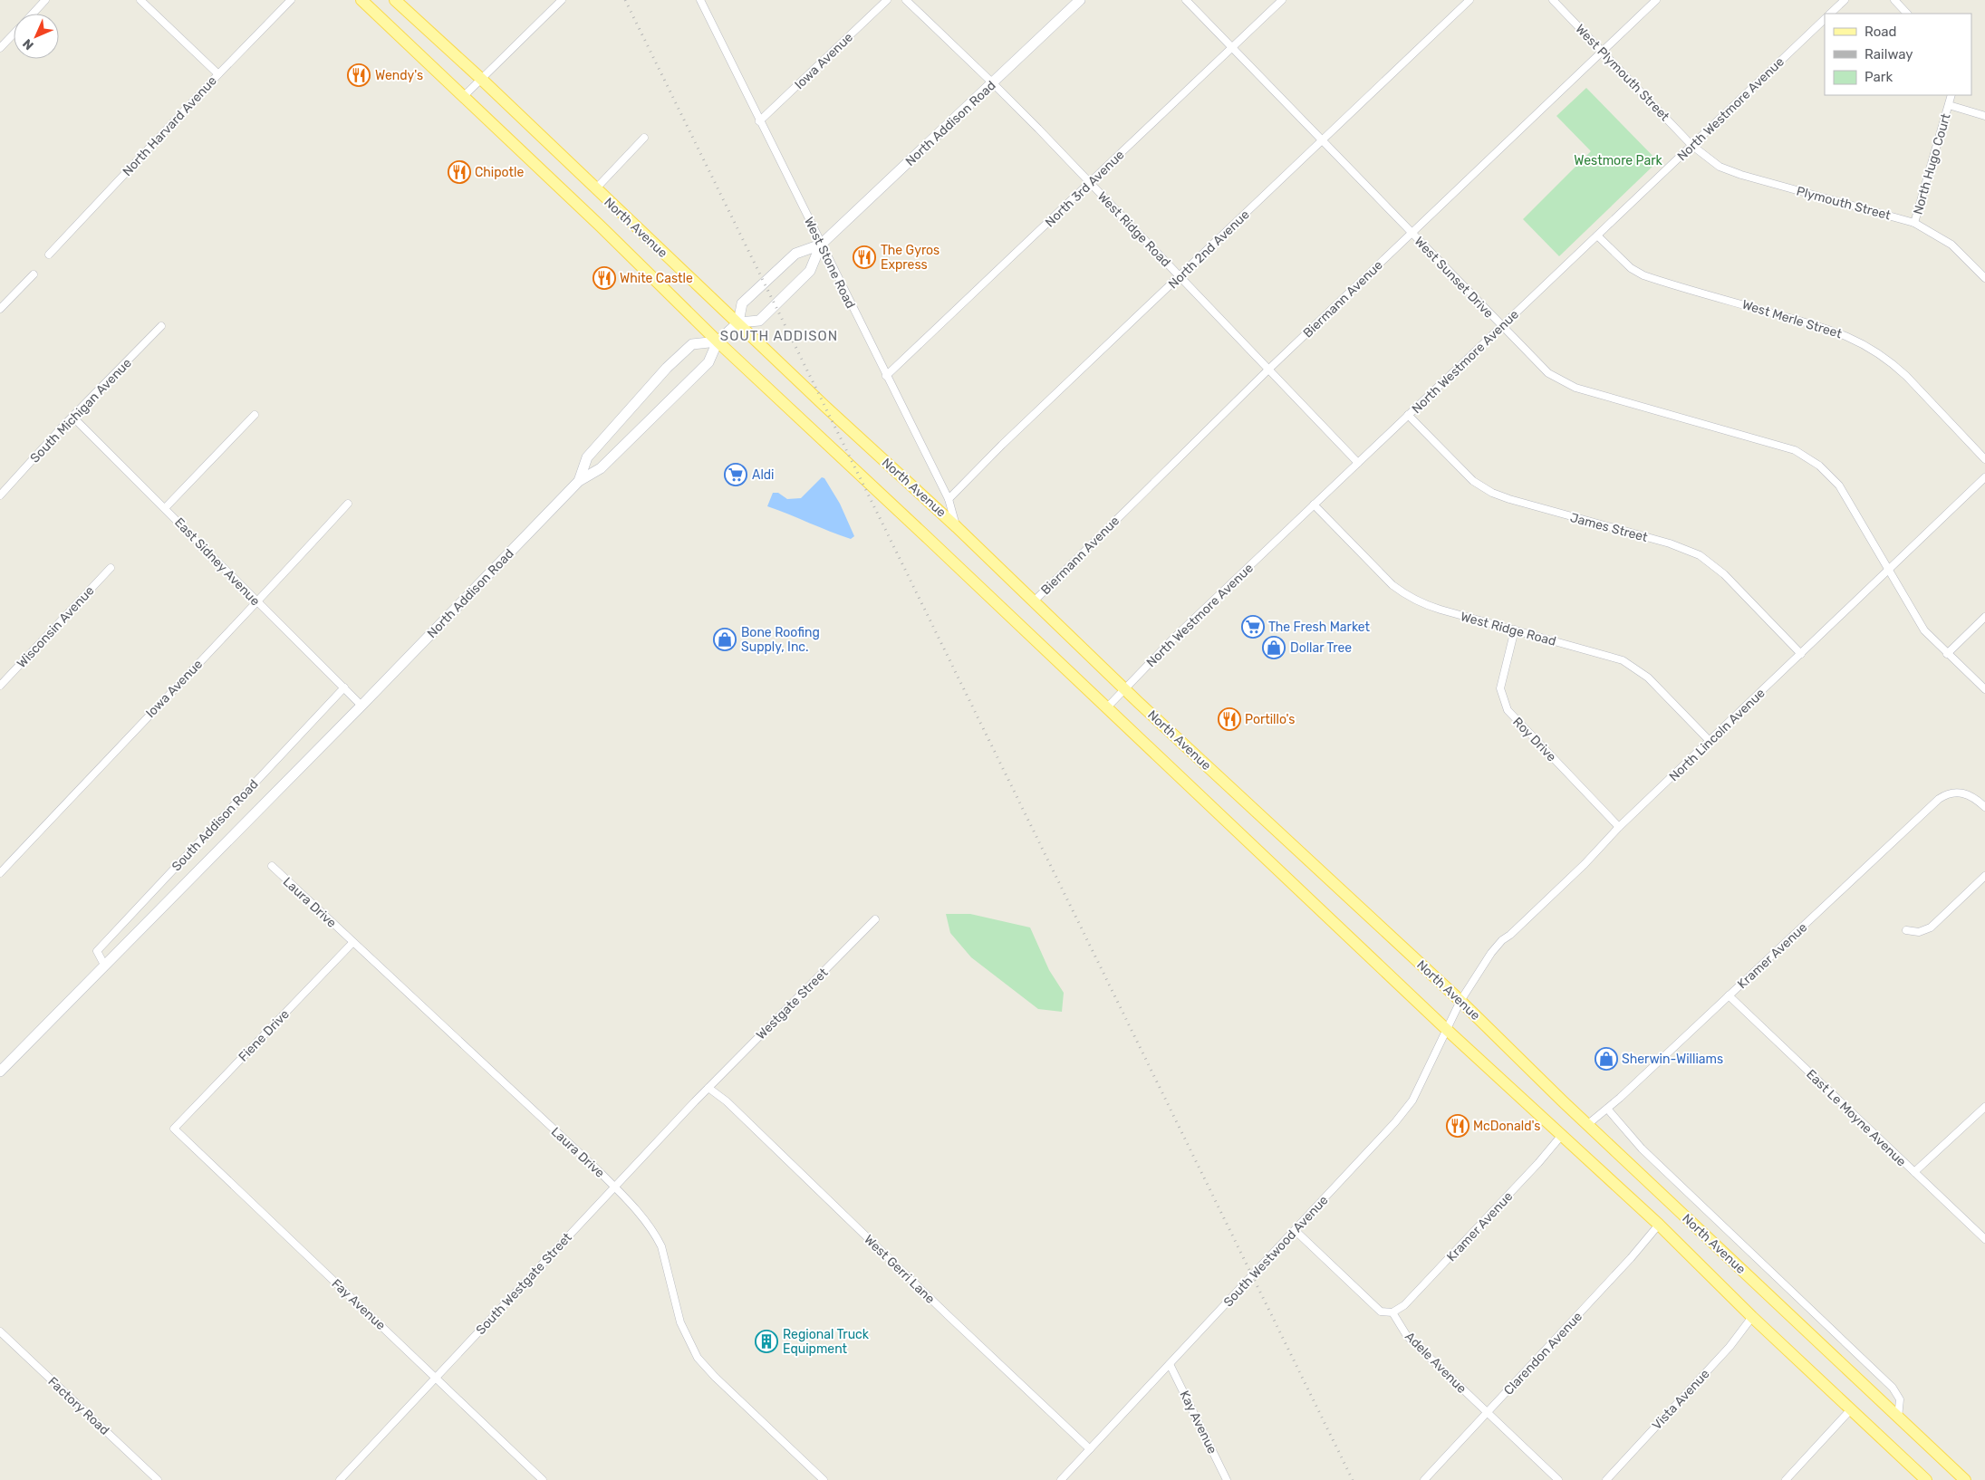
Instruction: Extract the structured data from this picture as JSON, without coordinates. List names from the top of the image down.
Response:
{
  "streets": {
    "main road": ["North Avenue"],
    "street": [
      "Iowa Avenue",
      "West Plymouth Street",
      "North Westmore Avenue",
      "North Addison Road",
      "North Harvard Avenue",
      "North Hugo Court",
      "North 3rd Avenue",
      "Plymouth Street",
      "West Ridge Road",
      "North 2nd Avenue",
      "West Stone Road",
      "West Sunset Drive",
      "Biermann Avenue",
      "West Merle Street",
      "South Michigan Avenue",
      "James Street",
      "East Sidney Avenue",
      "Wisconsin Avenue",
      "North Lincoln Avenue",
      "Roy Drive",
      "South Addison Road",
      "Laura Drive",
      "Kramer Avenue",
      "Westgate Street",
      "Fiene Drive",
      "East Le Moyne Avenue",
      "South Westwood Avenue",
      "West Gerri Lane",
      "South Westgate Street",
      "Fay Avenue",
      "Clarendon Avenue",
      "Adele Avenue",
      "Vista Avenue",
      "Factory Road",
      "Kay Avenue"
    ]
  },
  "crossings": [
    ["Iowa Avenue", "West Stone Road"],
    ["Iowa Avenue", "East Sidney Avenue"],
    ["West Plymouth Street", "North Westmore Avenue"],
    ["West Plymouth Street", "Plymouth Street"],
    ["West Plymouth Street", "Biermann Avenue"],
    ["North Westmore Avenue", "Plymouth Street"],
    ["North Westmore Avenue", "North Avenue"],
    ["North Westmore Avenue", "West Ridge Road"],
    ["North Westmore Avenue", "West Sunset Drive"],
    ["North Westmore Avenue", "West Merle Street"],
    ["North Westmore Avenue", "James Street"],
    ["North Addison Road", "North Avenue"],
    ["North Addison Road", "West Ridge Road"],
    ["North Addison Road", "West Stone Road"],
    ["North Addison Road", "East Sidney Avenue"],
    ["North Addison Road", "South Addison Road"],
    ["North Hugo Court", "Plymouth Street"],
    ["North 3rd Avenue", "West Ridge Road"],
    ["North 3rd Avenue", "West Stone Road"],
    ["North 3rd Avenue", "West Sunset Drive"],
    ["North Avenue", "West Stone Road"],
    ["North Avenue", "Biermann Avenue"],
    ["North Avenue", "North Lincoln Avenue"],
    ["North Avenue", "Kramer Avenue"],
    ["North Avenue", "South Westwood Avenue"],
    ["North Avenue", "Clarendon Avenue"],
    ["North Avenue", "Vista Avenue"],
    ["West Ridge Road", "North 2nd Avenue"],
    ["West Ridge Road", "Biermann Avenue"],
    ["West Ridge Road", "North Lincoln Avenue"],
    ["West Ridge Road", "Roy Drive"],
    ["North 2nd Avenue", "West Stone Road"],
    ["North 2nd Avenue", "West Sunset Drive"],
    ["West Sunset Drive", "Biermann Avenue"],
    ["West Sunset Drive", "North Lincoln Avenue"],
    ["South Michigan Avenue", "East Sidney Avenue"],
    ["James Street", "North Lincoln Avenue"],
    ["East Sidney Avenue", "South Addison Road"],
    ["North Lincoln Avenue", "Roy Drive"],
    ["North Lincoln Avenue", "South Westwood Avenue"],
    ["Laura Drive", "Fiene Drive"],
    ["Laura Drive", "South Westgate Street"],
    ["Kramer Avenue", "East Le Moyne Avenue"],
    ["Kramer Avenue", "Adele Avenue"],
    ["Westgate Street", "West Gerri Lane"],
    ["Westgate Street", "South Westgate Street"],
    ["Fiene Drive", "Fay Avenue"],
    ["South Westwood Avenue", "West Gerri Lane"],
    ["South Westwood Avenue", "Kay Avenue"],
    ["West Gerri Lane", "South Westgate Street"],
    ["South Westgate Street", "Fay Avenue"],
    ["Clarendon Avenue", "Adele Avenue"]
  ],
  "districts": ["SOUTH ADDISON"],
  "parks": ["Westmore Park"],
  "places": {
    "restaurant": [
      "Wendy's",
      "Chipotle",
      "The Gyros Express",
      "White Castle",
      "Portillo's",
      "McDonald's"
    ],
    "supermarket": ["Aldi", "The Fresh Market"],
    "shop": ["Bone Roofing Supply, Inc.", "Dollar Tree", "Sherwin-Williams"],
    "building": ["Regional Truck Equipment"]
  },
  "legend": ["Road", "Railway", "Park"],
  "north": "bottom left"
}
